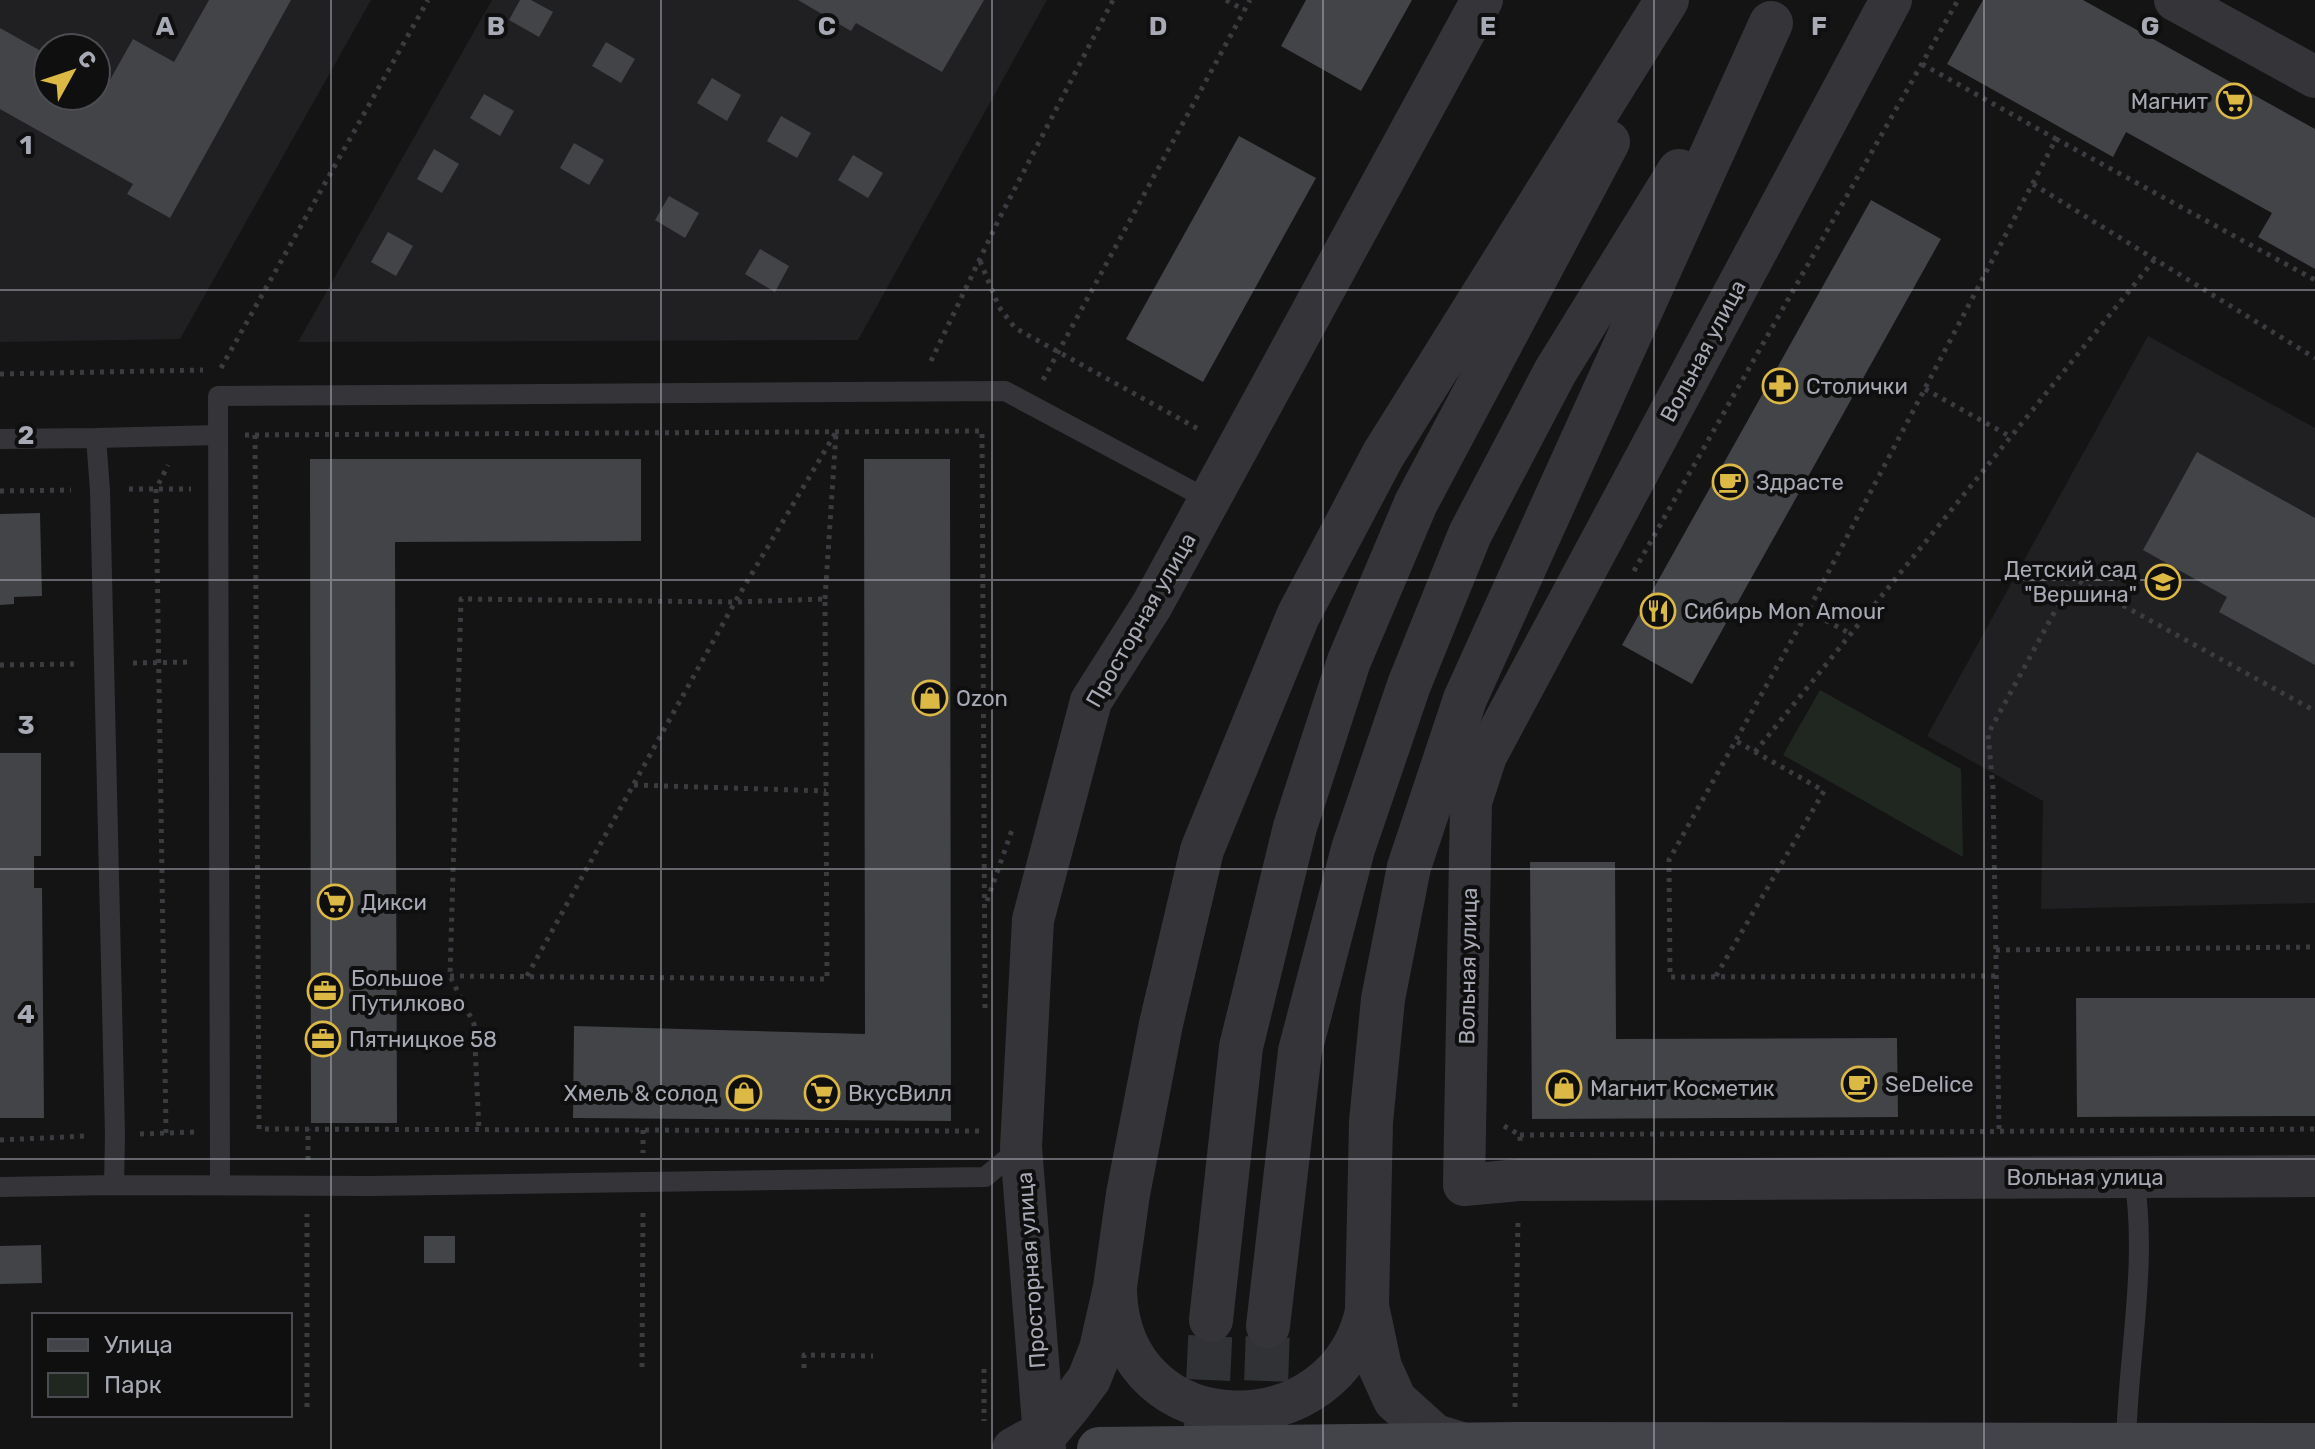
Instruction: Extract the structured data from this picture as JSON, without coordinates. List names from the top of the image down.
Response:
{
  "streets": {
    "street": ["Вольная улица", "Просторная улица"]
  },
  "places": {
    "supermarket": ["Магнит", "Дикси", "ВкусВилл"],
    "pharmacy": ["Столички"],
    "cafe": ["Здрасте", "SeDelice"],
    "school or university": ["Детский сад \"Вершина\""],
    "restaurant": ["Сибирь Mon Amour"],
    "shop": ["Ozon", "Магнит Косметик", "Хмель & солод"],
    "office": ["Большое Путилково", "Пятницкое 58"]
  },
  "legend": ["Улица", "Парк"],
  "north": "top right",
  "grid": {
    "columns": [
      "A",
      "B",
      "C",
      "D",
      "E",
      "F",
      "G"
    ],
    "rows": [
      "1",
      "2",
      "3",
      "4"
    ]
  }
}
